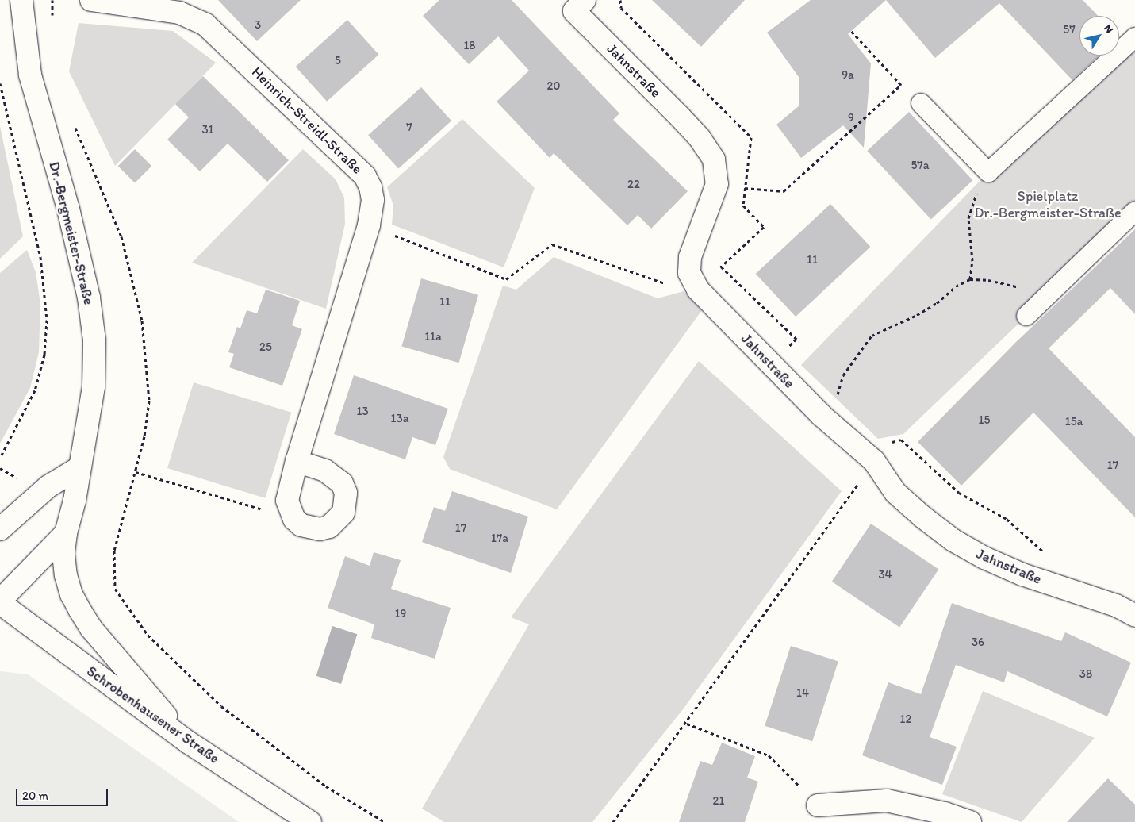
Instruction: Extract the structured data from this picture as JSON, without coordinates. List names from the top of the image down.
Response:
{
  "streets": {
    "street": [
      "Jahnstraße",
      "Heinrich-Streidl-Straße",
      "Dr.-Bergmeister-Straße",
      "Schrobenhausener Straße"
    ]
  },
  "crossings": [
    ["Dr.-Bergmeister-Straße", "Schrobenhausener Straße"]
  ],
  "parks": ["Spielplatz Dr.-Bergmeister-Straße"],
  "house_numbers": [
    "3",
    "57",
    "18",
    "5",
    "9a",
    "20",
    "9",
    "7",
    "31",
    "57a",
    "22",
    "11",
    "11",
    "11a",
    "25",
    "13",
    "13a",
    "15",
    "15a",
    "17",
    "17",
    "17a",
    "34",
    "19",
    "36",
    "38",
    "14",
    "12",
    "21"
  ],
  "scale_bar": "20 m",
  "north": "top right"
}
